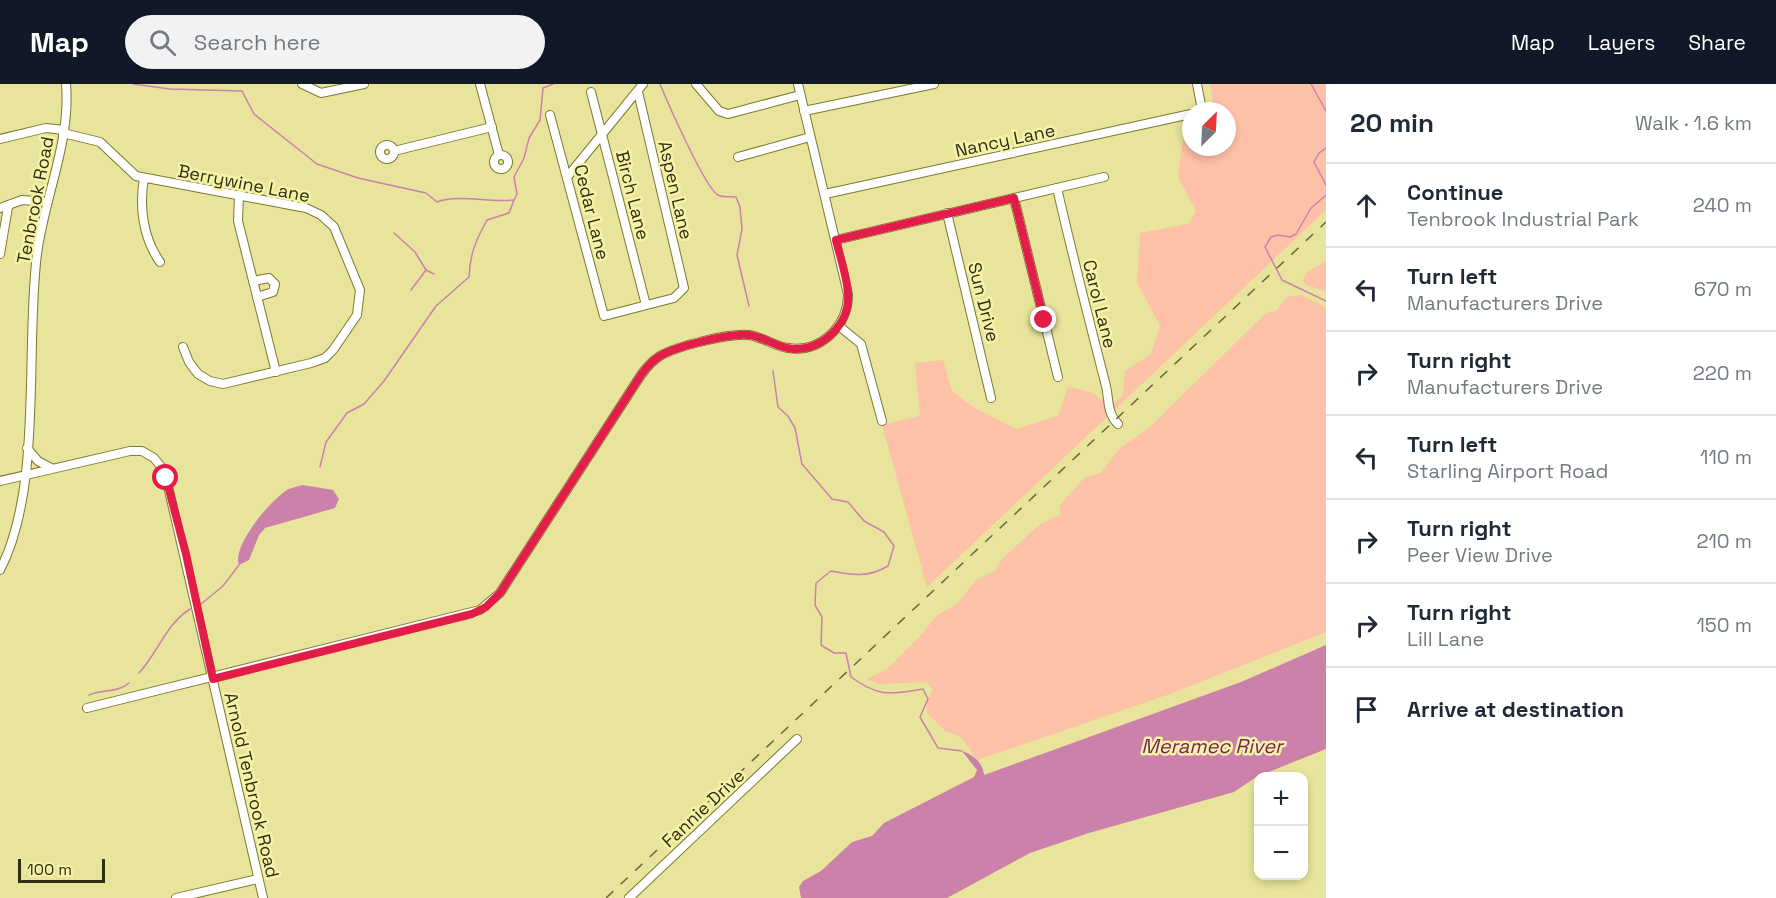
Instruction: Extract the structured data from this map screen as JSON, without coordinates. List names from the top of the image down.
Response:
{
  "streets": {
    "street": [
      "Nancy Lane",
      "Berrywine Lane",
      "Aspen Lane",
      "Birch Lane",
      "Tenbrook Road",
      "Cedar Lane",
      "Sun Drive",
      "Carol Lane",
      "Arnold Tenbrook Road",
      "Fannie Drive"
    ]
  },
  "crossings": [
    ["Berrywine Lane", "Tenbrook Road"],
    ["Aspen Lane", "Birch Lane"],
    ["Aspen Lane", "Cedar Lane"],
    ["Birch Lane", "Cedar Lane"],
    ["Tenbrook Road", "Arnold Tenbrook Road"]
  ],
  "water": ["Meramec River"],
  "scale_bar": "100 m",
  "north": "top right",
  "page": {
    "header": "Map",
    "search": "Search here",
    "nav": ["Map", "Layers", "Share"],
    "heading": ["20 min", "Walk · 1.6 km"],
    "list": [
      ["Continue", "Tenbrook Industrial Park", "240 m"],
      ["Turn left", "Manufacturers Drive", "670 m"],
      ["Turn right", "Manufacturers Drive", "220 m"],
      ["Turn left", "Starling Airport Road", "110 m"],
      ["Turn right", "Peer View Drive", "210 m"],
      ["Turn right", "Lill Lane", "150 m"],
      "Arrive at destination"
    ],
    "map_buttons": ["+", "−"],
    "scale": "100 m"
  }
}
